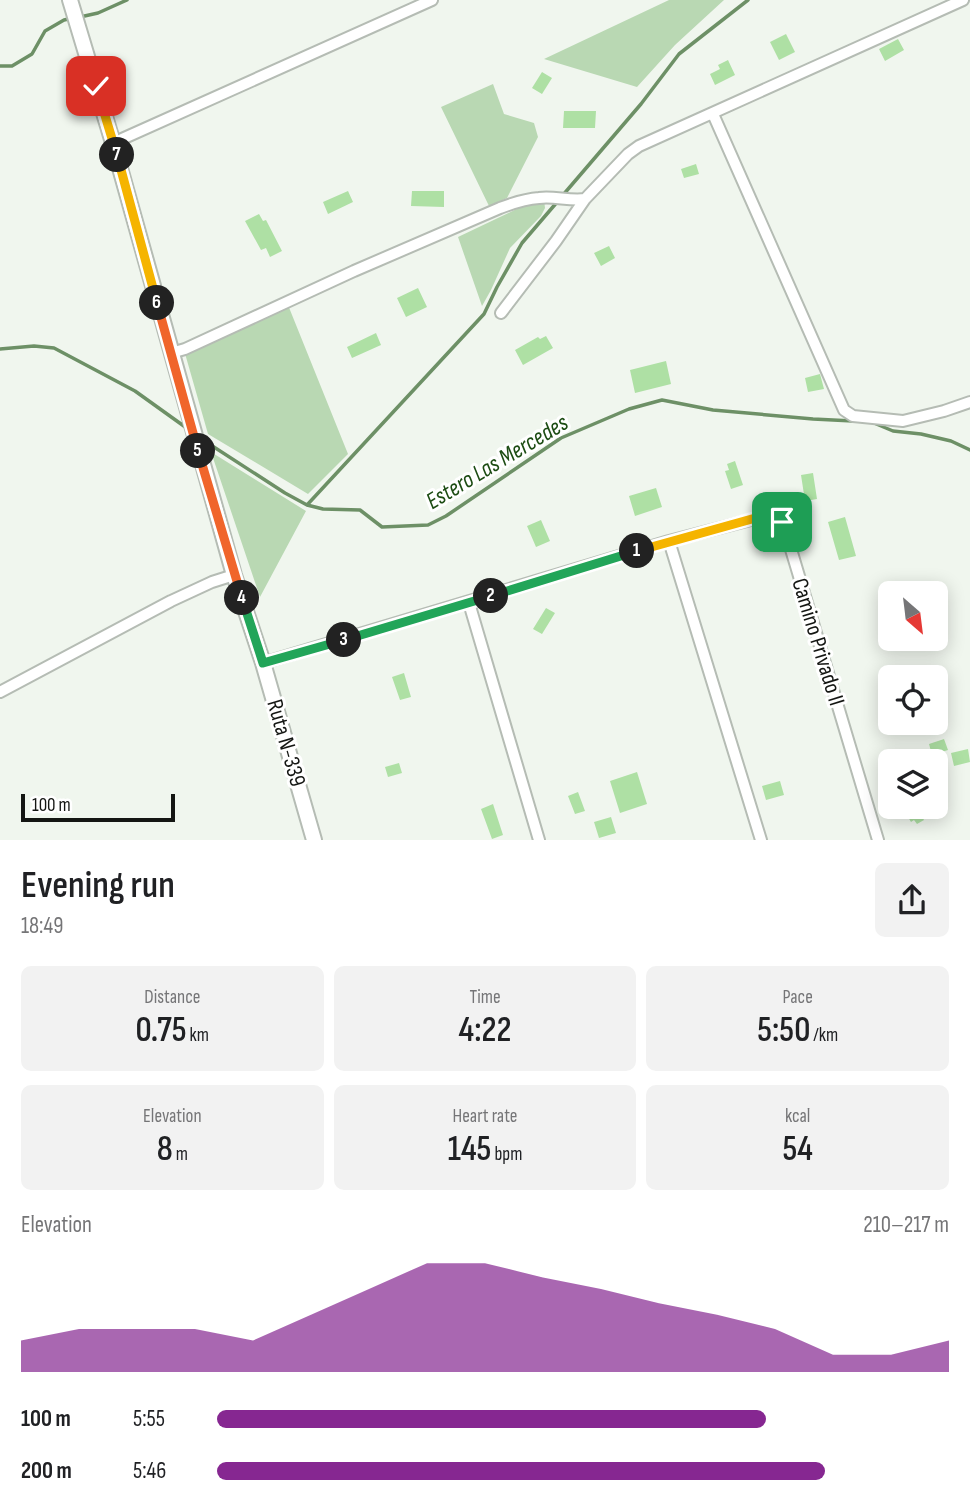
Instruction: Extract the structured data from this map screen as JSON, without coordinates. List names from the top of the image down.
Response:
{
  "streets": {
    "street": ["Camino Privado II", "Ruta N-339"]
  },
  "crossings": [
    ["Camino Privado II", "Ruta N-339"]
  ],
  "water": ["Estero Las Mercedes"],
  "scale_bar": "100 m",
  "north": "bottom right",
  "page": {
    "pins": [
      "7",
      "6",
      "5",
      "1",
      "2",
      "4",
      "3"
    ],
    "scale": "100 m",
    "heading": ["Evening run", "18:49"],
    "stats": [
      ["Distance", "0.75 km"],
      ["Time", "4:22"],
      ["Pace", "5:50 /km"],
      ["Elevation", "8 m"],
      ["Heart rate", "145 bpm"],
      ["kcal", "54"]
    ],
    "chart": ["Elevation", "210–217 m"],
    "list": [
      {
        "name": "100 m",
        "note": "5:55"
      },
      {
        "name": "200 m",
        "note": "5:46"
      }
    ]
  }
}
